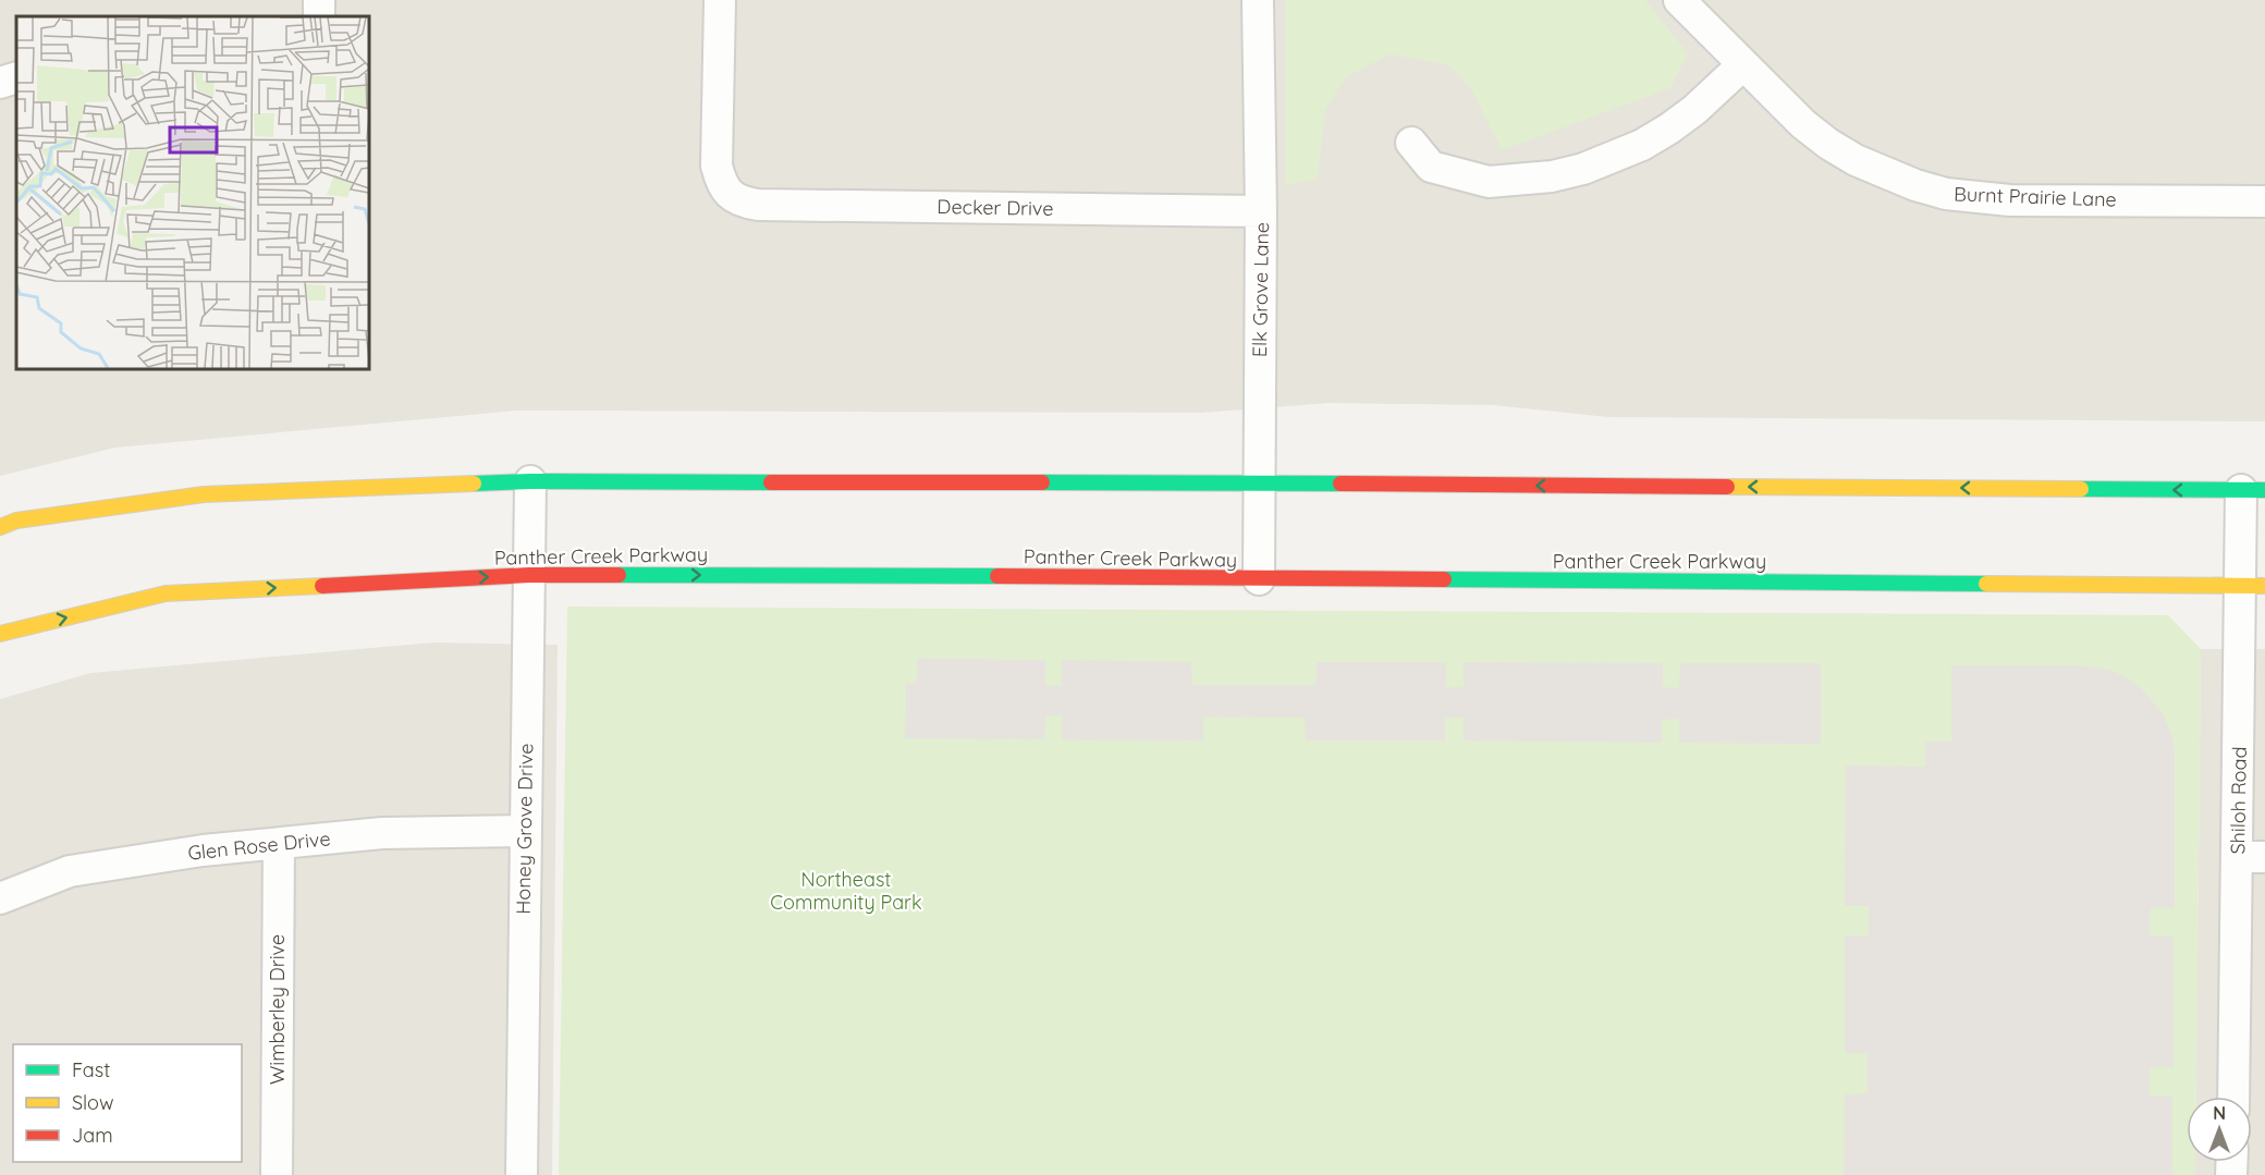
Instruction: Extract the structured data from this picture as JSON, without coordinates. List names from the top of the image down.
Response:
{
  "streets": {
    "main road": ["Panther Creek Parkway"],
    "street": [
      "Burnt Prairie Lane",
      "Decker Drive",
      "Elk Grove Lane",
      "Shiloh Road",
      "Honey Grove Drive",
      "Glen Rose Drive",
      "Wimberley Drive"
    ]
  },
  "crossings": [
    ["Decker Drive", "Elk Grove Lane"],
    ["Elk Grove Lane", "Panther Creek Parkway"],
    ["Panther Creek Parkway", "Shiloh Road"],
    ["Panther Creek Parkway", "Honey Grove Drive"],
    ["Honey Grove Drive", "Glen Rose Drive"],
    ["Glen Rose Drive", "Wimberley Drive"]
  ],
  "parks": ["Northeast Community Park"],
  "legend": ["Fast", "Slow", "Jam"],
  "north": "top"
}
